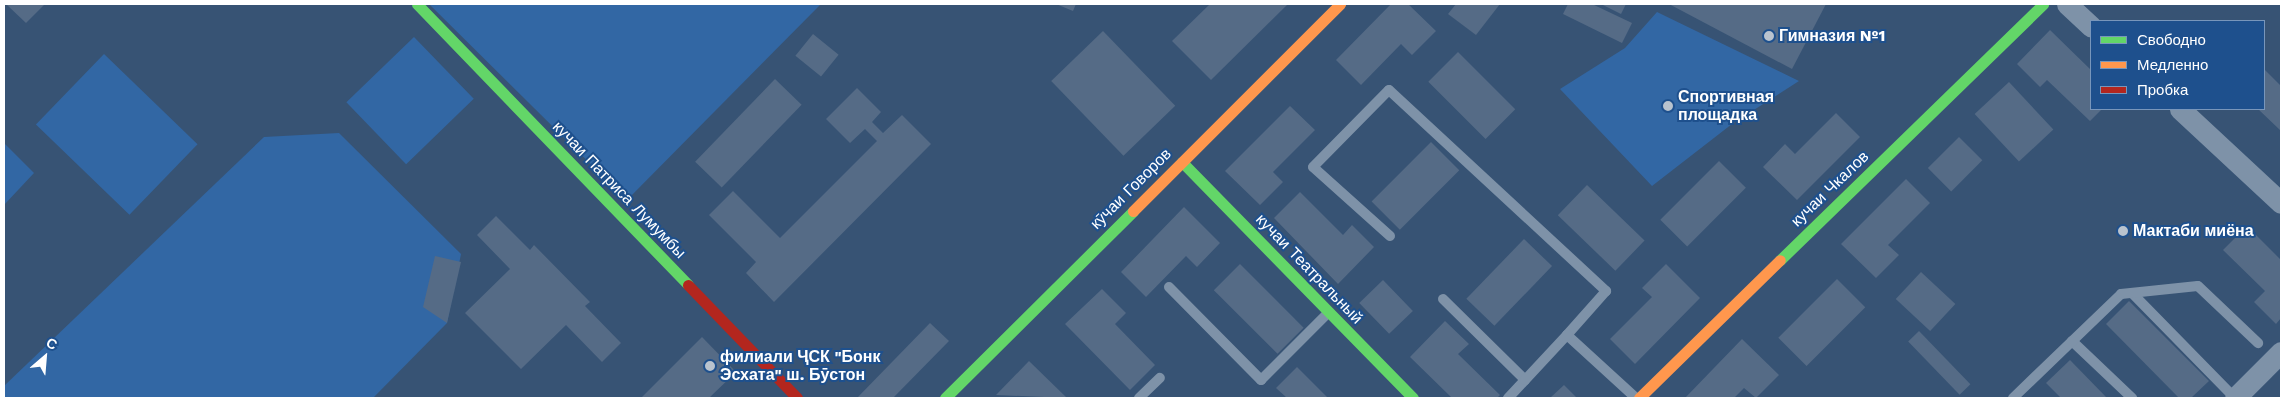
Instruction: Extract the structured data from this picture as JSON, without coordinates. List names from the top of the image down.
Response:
{
  "streets": {
    "street": [
      "кӯчаи Говоров",
      "кучаи Чкалов",
      "кучаи Патриса Лумумбы",
      "кучаи Театральный"
    ]
  },
  "crossings": [
    ["кӯчаи Говоров", "кучаи Театральный"]
  ],
  "places": [
    "Гимназия №1",
    "Спортивная площадка",
    "Мактаби миёна",
    "филиали ҶСК \"Бонк Эсхата\" ш. Бӯстон"
  ],
  "legend": ["Свободно", "Медленно", "Пробка"],
  "north": "top right"
}
